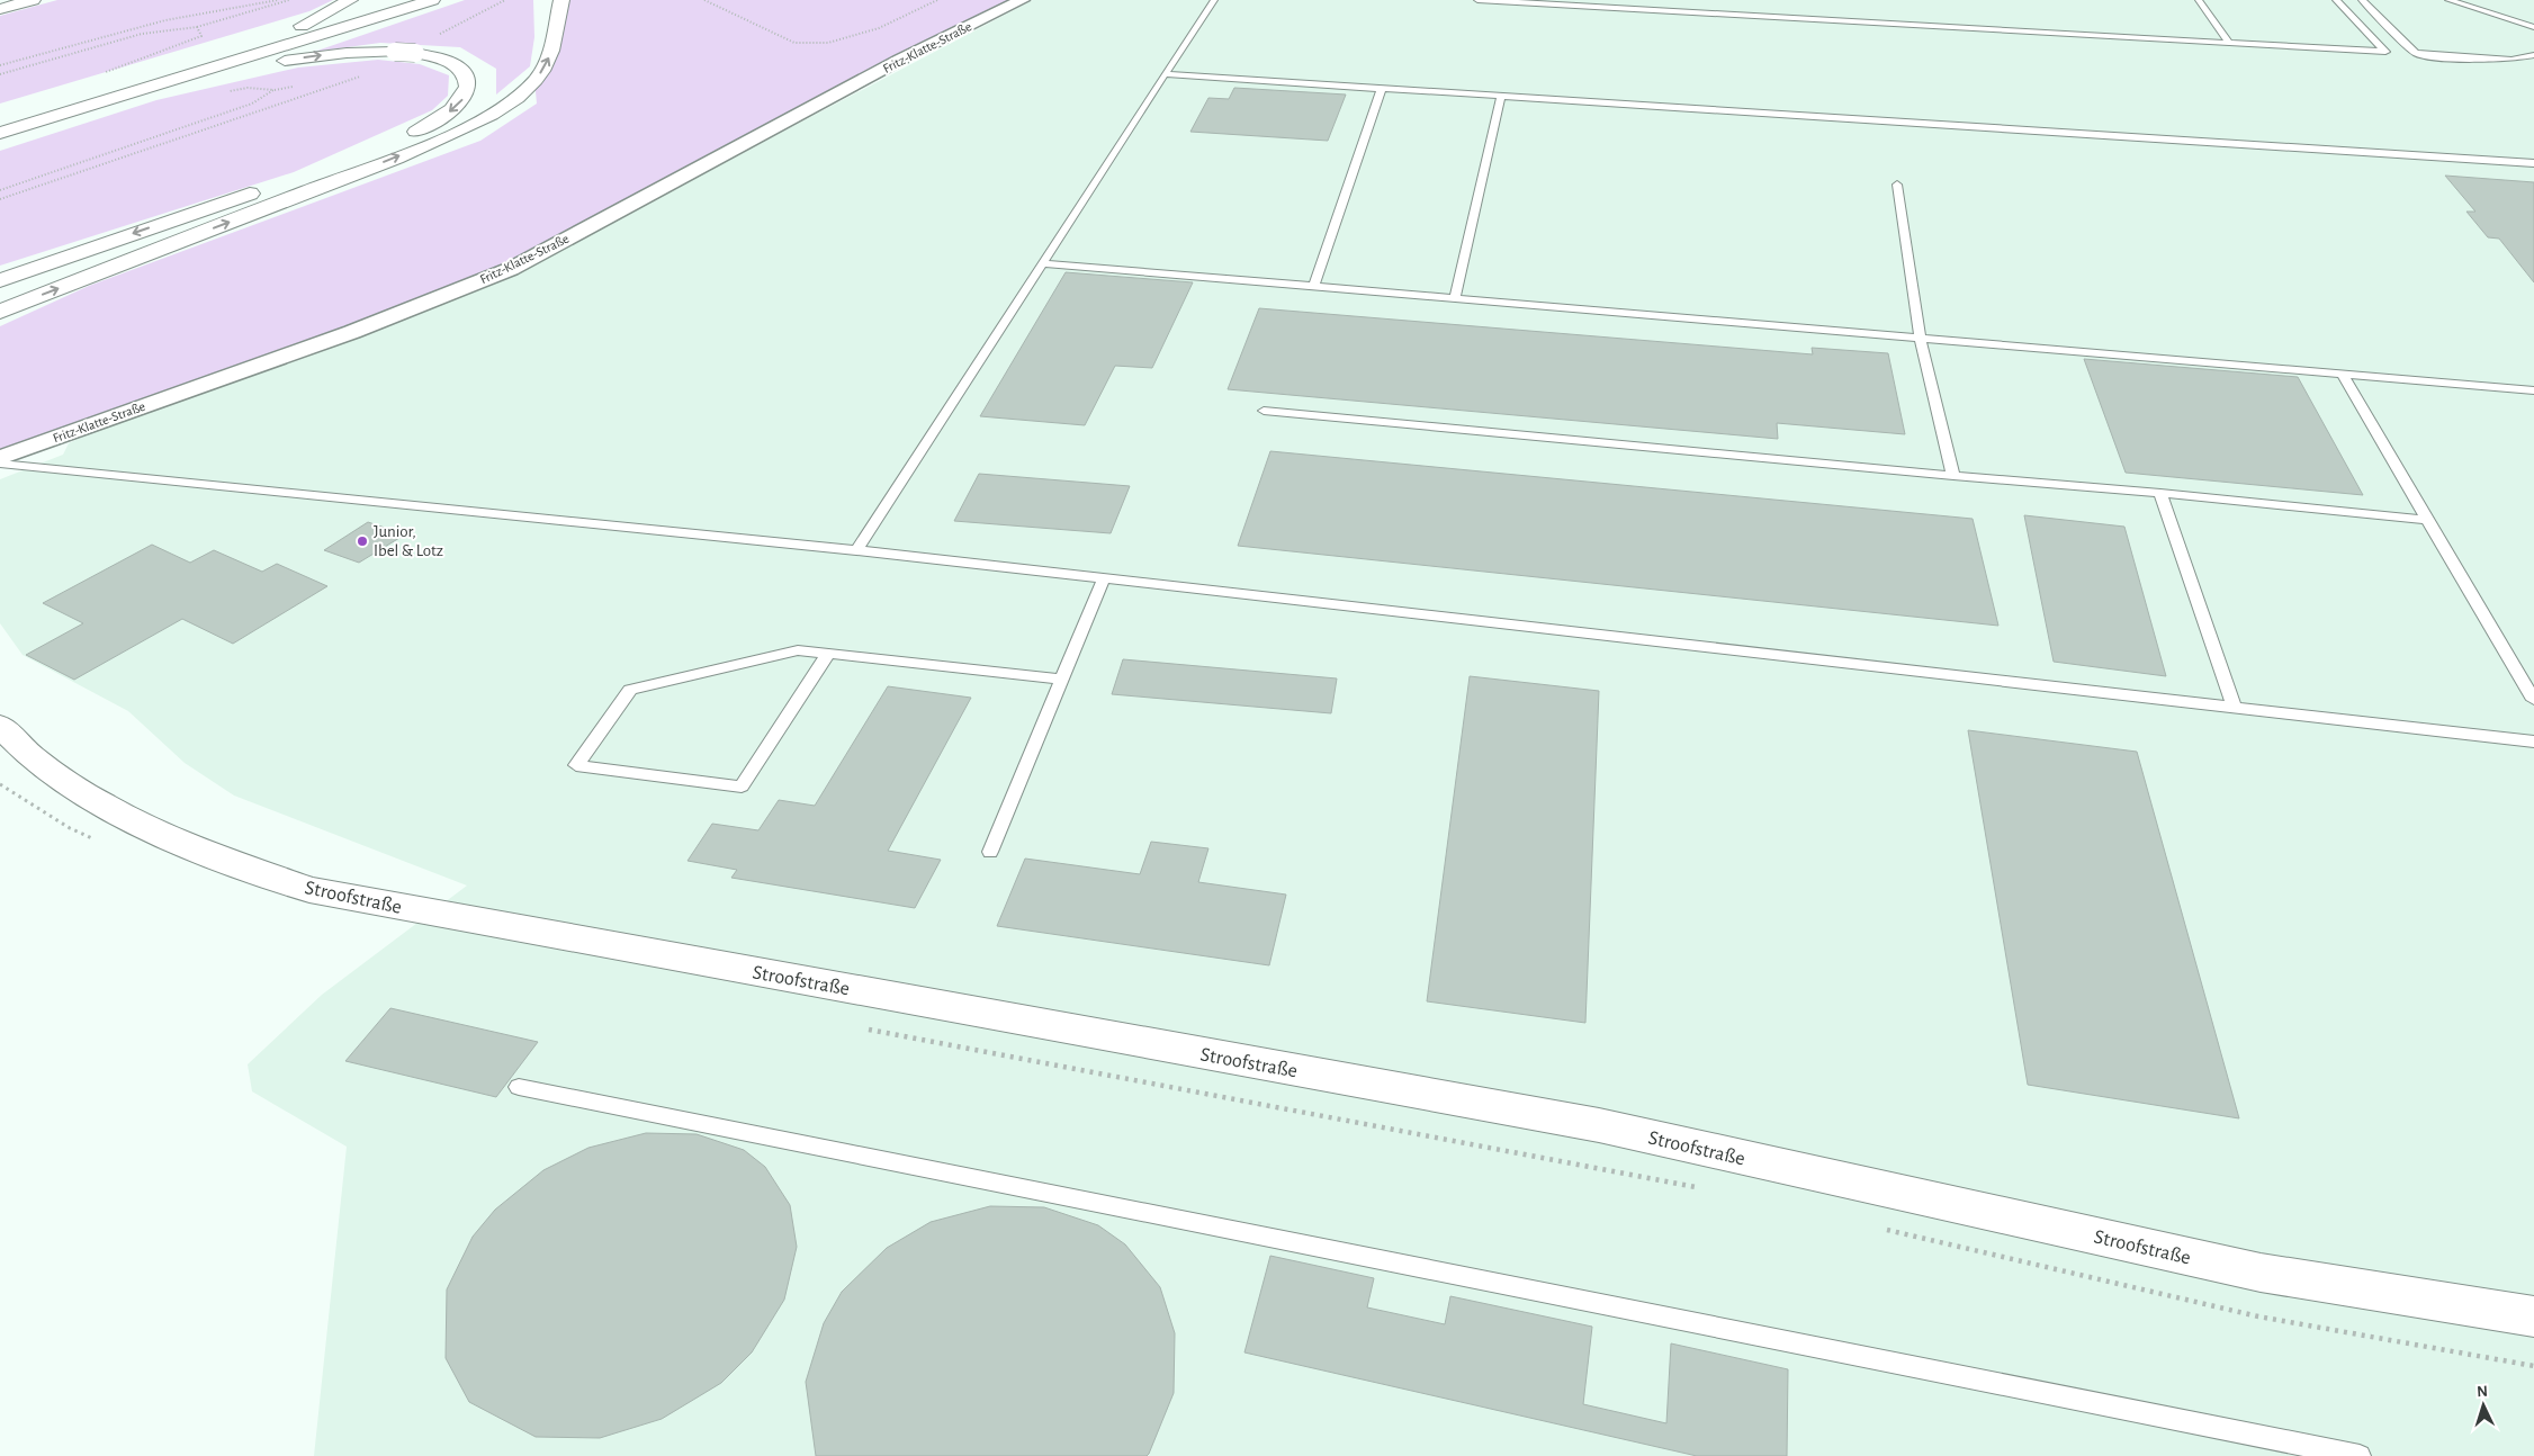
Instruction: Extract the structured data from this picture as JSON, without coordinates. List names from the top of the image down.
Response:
{
  "streets": {
    "main road": ["Stroofstraße"],
    "street": ["Fritz-Klatte-Straße"]
  },
  "places": ["Junior, Ibel & Lotz"],
  "north": "top"
}
